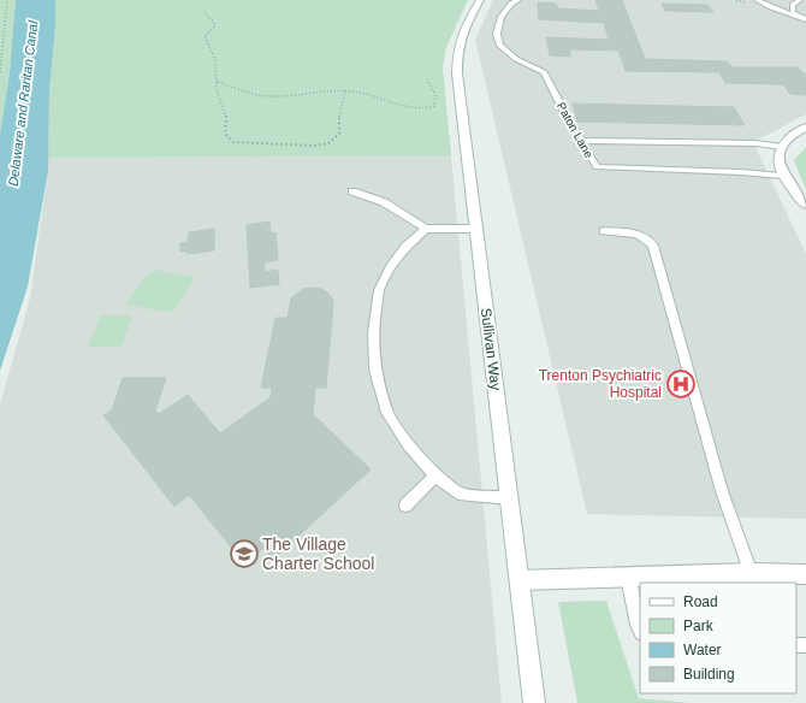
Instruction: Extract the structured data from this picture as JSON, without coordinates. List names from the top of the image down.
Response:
{
  "streets": {
    "main road": ["Sullivan Way"],
    "lane": ["Paton Lane"]
  },
  "water": ["Delaware and Raritan Canal"],
  "places": {
    "hospital": ["Trenton Psychiatric Hospital"],
    "school or university": ["The Village Charter School"]
  },
  "legend": [
    "Road",
    "Park",
    "Water",
    "Building"
  ]
}
